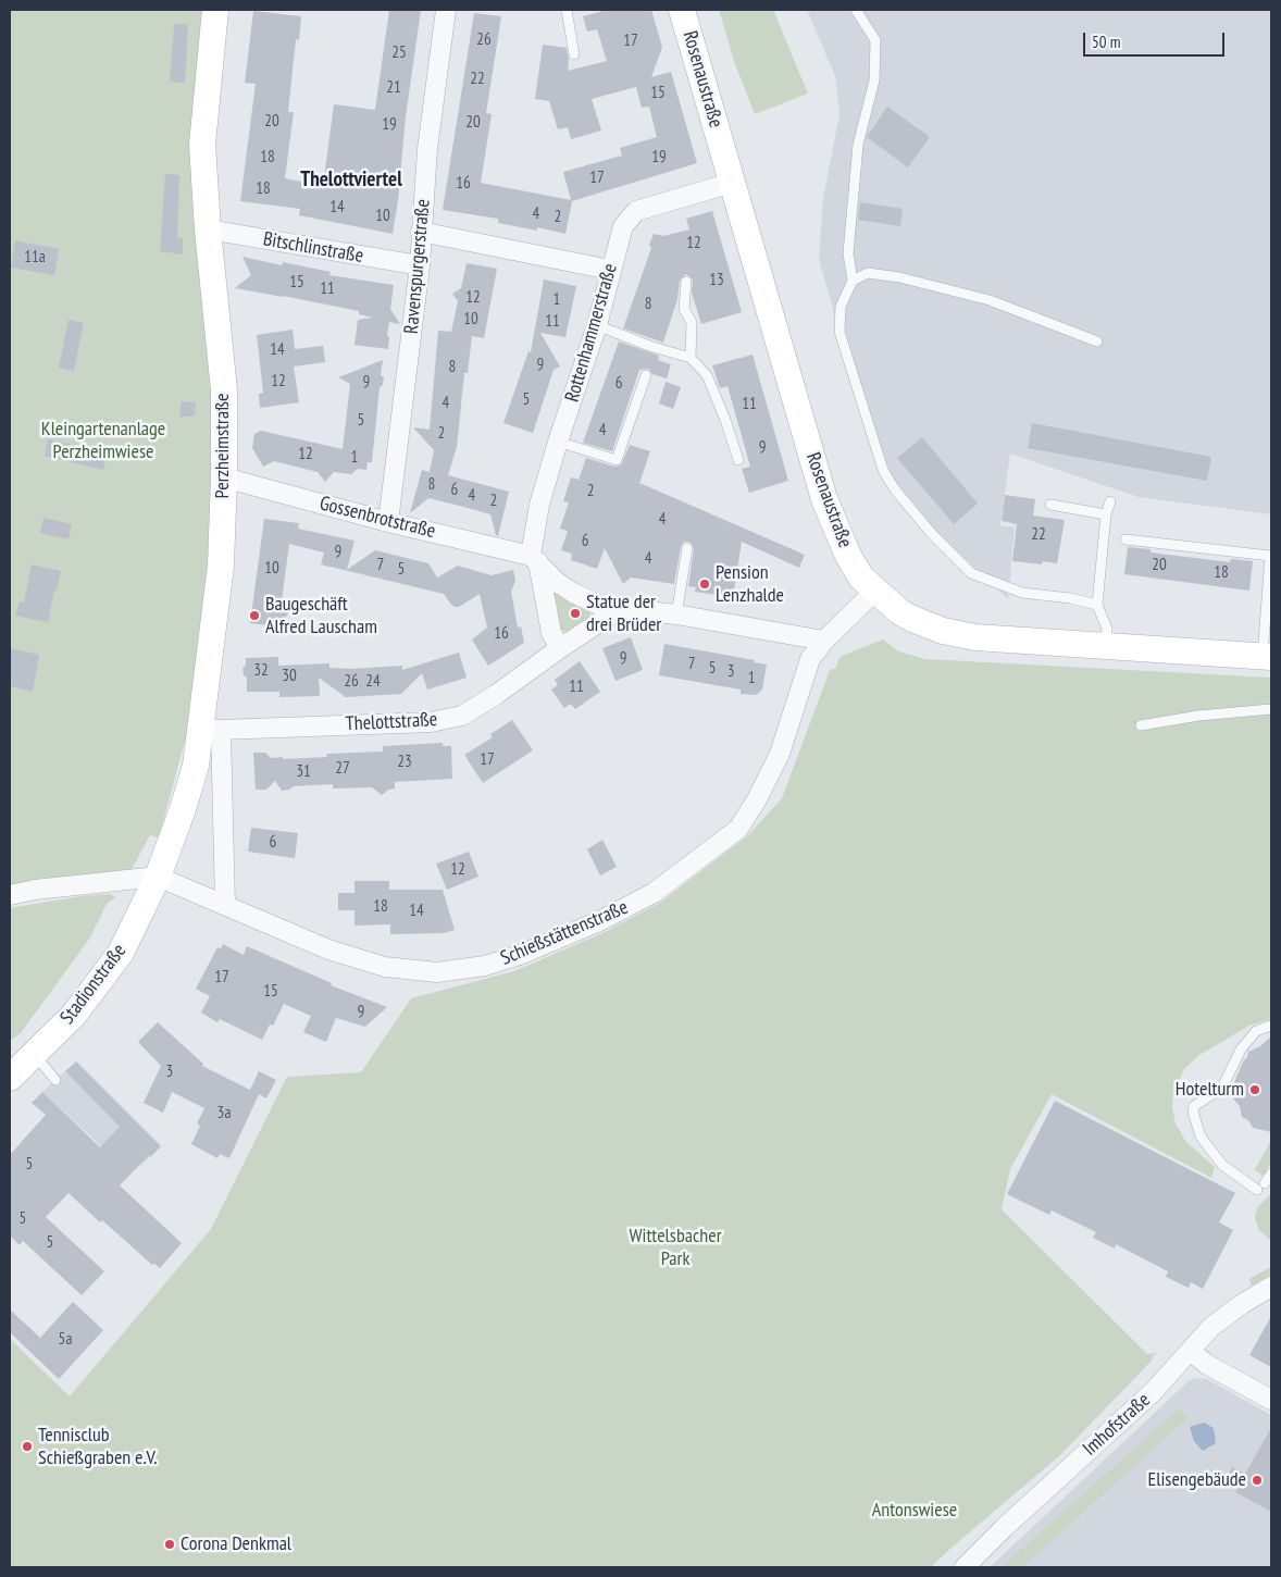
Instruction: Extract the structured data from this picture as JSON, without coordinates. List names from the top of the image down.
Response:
{
  "streets": {
    "street": [
      "Rosenaustraße",
      "Bitschlinstraße",
      "Ravenspurgerstraße",
      "Rottenhammerstraße",
      "Perzheimstraße",
      "Gossenbrotstraße",
      "Thelottstraße",
      "Schießstättenstraße",
      "Stadionstraße",
      "Imhofstraße"
    ]
  },
  "crossings": [
    ["Rosenaustraße", "Rottenhammerstraße"],
    ["Rosenaustraße", "Schießstättenstraße"],
    ["Bitschlinstraße", "Ravenspurgerstraße"],
    ["Bitschlinstraße", "Perzheimstraße"],
    ["Ravenspurgerstraße", "Gossenbrotstraße"],
    ["Rottenhammerstraße", "Gossenbrotstraße"],
    ["Rottenhammerstraße", "Thelottstraße"],
    ["Perzheimstraße", "Gossenbrotstraße"],
    ["Perzheimstraße", "Thelottstraße"],
    ["Perzheimstraße", "Schießstättenstraße"],
    ["Perzheimstraße", "Stadionstraße"],
    ["Gossenbrotstraße", "Thelottstraße"],
    ["Thelottstraße", "Schießstättenstraße"],
    ["Schießstättenstraße", "Stadionstraße"]
  ],
  "districts": ["Thelottviertel"],
  "parks": ["Kleingartenanlage Perzheimwiese", "Wittelsbacher Park", "Antonswiese"],
  "places": [
    "Pension Lenzhalde",
    "Statue der drei Brüder",
    "Baugeschäft Alfred Lauscham",
    "Hotelturm",
    "Tennisclub Schießgraben e.V.",
    "Elisengebäude",
    "Corona Denkmal"
  ],
  "house_numbers": [
    "26",
    "17",
    "25",
    "22",
    "21",
    "15",
    "20",
    "20",
    "19",
    "18",
    "19",
    "17",
    "16",
    "18",
    "14",
    "4",
    "10",
    "2",
    "12",
    "11a",
    "13",
    "15",
    "11",
    "12",
    "1",
    "8",
    "10",
    "11",
    "14",
    "9",
    "8",
    "12",
    "9",
    "6",
    "5",
    "4",
    "11",
    "5",
    "4",
    "2",
    "9",
    "12",
    "1",
    "8",
    "6",
    "2",
    "4",
    "2",
    "4",
    "22",
    "6",
    "9",
    "4",
    "7",
    "20",
    "10",
    "5",
    "18",
    "16",
    "9",
    "7",
    "5",
    "32",
    "3",
    "30",
    "1",
    "26",
    "24",
    "11",
    "17",
    "23",
    "27",
    "31",
    "6",
    "12",
    "18",
    "14",
    "17",
    "15",
    "9",
    "3",
    "3a",
    "5",
    "5",
    "5",
    "5a"
  ],
  "scale_bar": "50 m"
}
